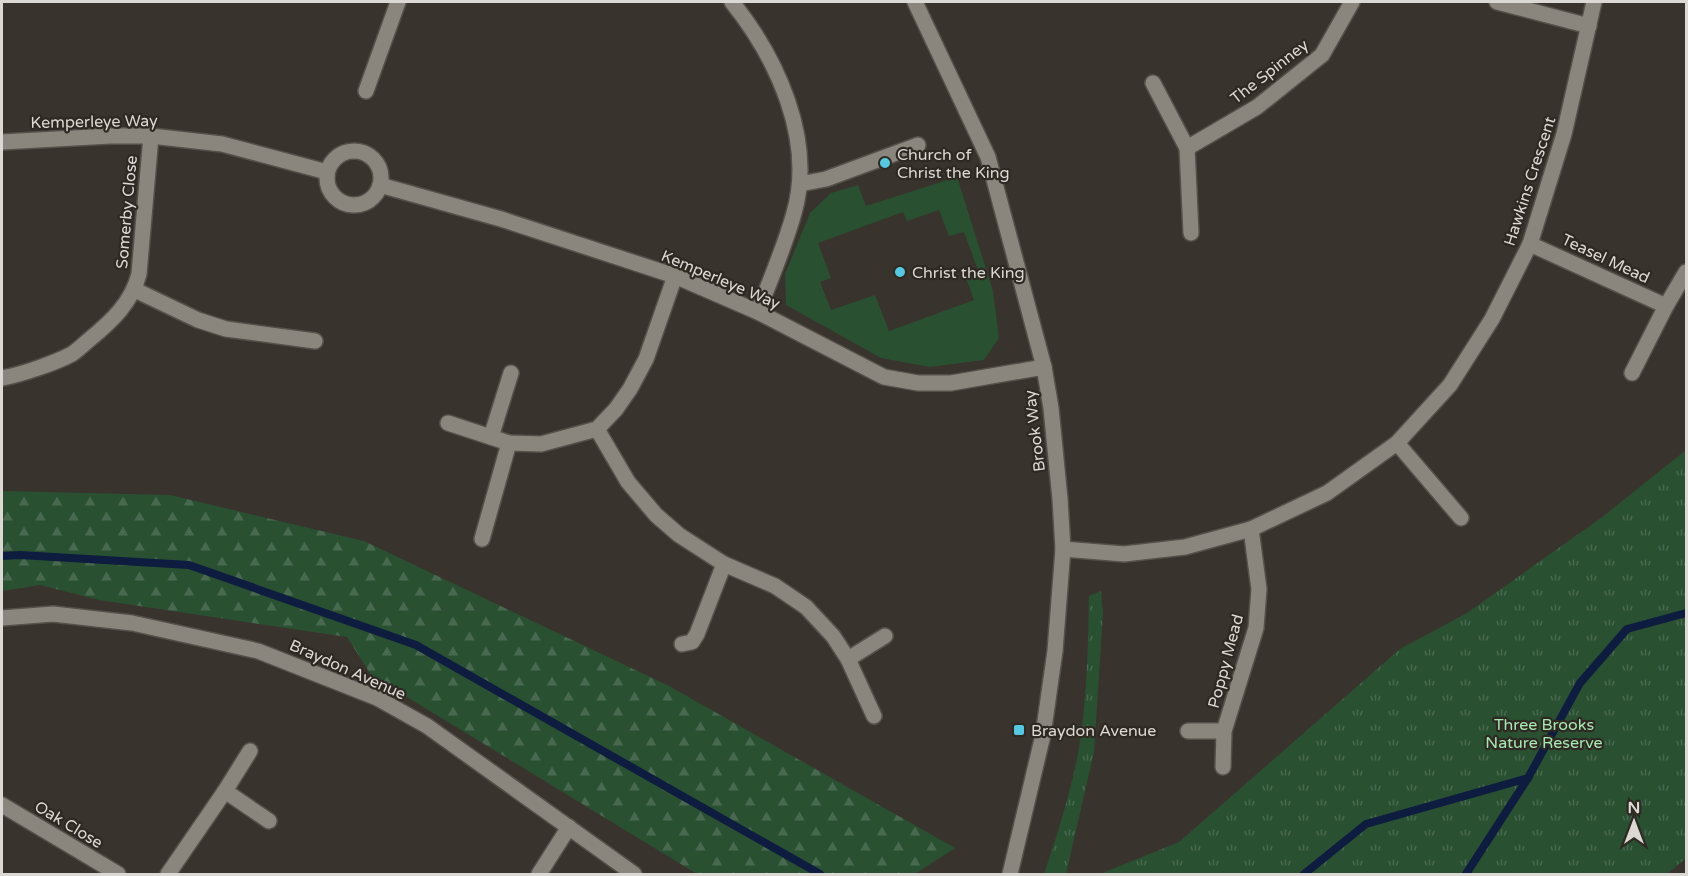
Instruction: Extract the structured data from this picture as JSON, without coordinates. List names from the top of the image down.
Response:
{
  "streets": {
    "street": [
      "The Spinney",
      "Kemperleye Way",
      "Hawkins Crescent",
      "Somerby Close",
      "Teasel Mead",
      "Brook Way",
      "Poppy Mead",
      "Braydon Avenue",
      "Oak Close"
    ]
  },
  "crossings": [
    ["Kemperleye Way", "Somerby Close"],
    ["Kemperleye Way", "Brook Way"],
    ["Hawkins Crescent", "Teasel Mead"],
    ["Hawkins Crescent", "Brook Way"],
    ["Hawkins Crescent", "Poppy Mead"]
  ],
  "parks": ["Three Brooks Nature Reserve"],
  "places": {
    "other": ["Church of Christ the King", "Christ the King"],
    "transit": ["Braydon Avenue"]
  },
  "north": "top"
}
